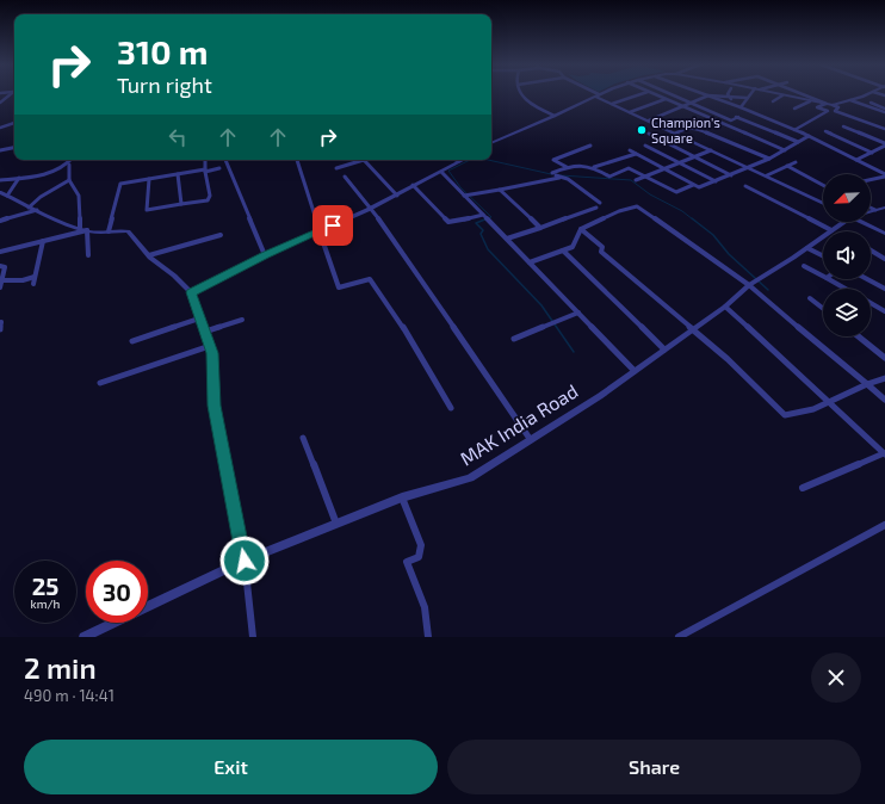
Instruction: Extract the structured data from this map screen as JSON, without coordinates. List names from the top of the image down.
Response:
{
  "streets": {
    "street": ["MAK India Road"]
  },
  "places": ["Champion's Square"],
  "north": "bottom left",
  "page": {
    "turn": ["310 m", "Turn right"],
    "speed": "25 km/h",
    "limit": "30",
    "heading": ["2 min", "490 m · 14:41"],
    "buttons": ["Exit", "Share"]
  }
}
